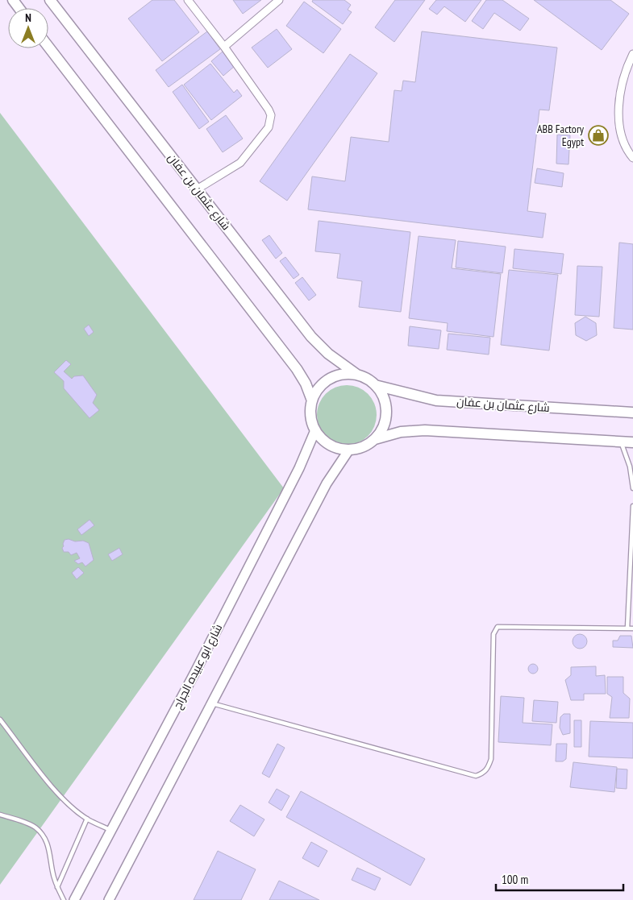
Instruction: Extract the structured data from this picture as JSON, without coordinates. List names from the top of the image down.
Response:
{
  "streets": {
    "main road": ["شارع عثمان بن عفان"],
    "street": ["شارع ابو عبيده الجراح"]
  },
  "crossings": [
    ["شارع عثمان بن عفان", "شارع ابو عبيده الجراح"]
  ],
  "places": {
    "shop": ["ABB Factory Egypt"]
  },
  "scale_bar": "100 m",
  "north": "top"
}
